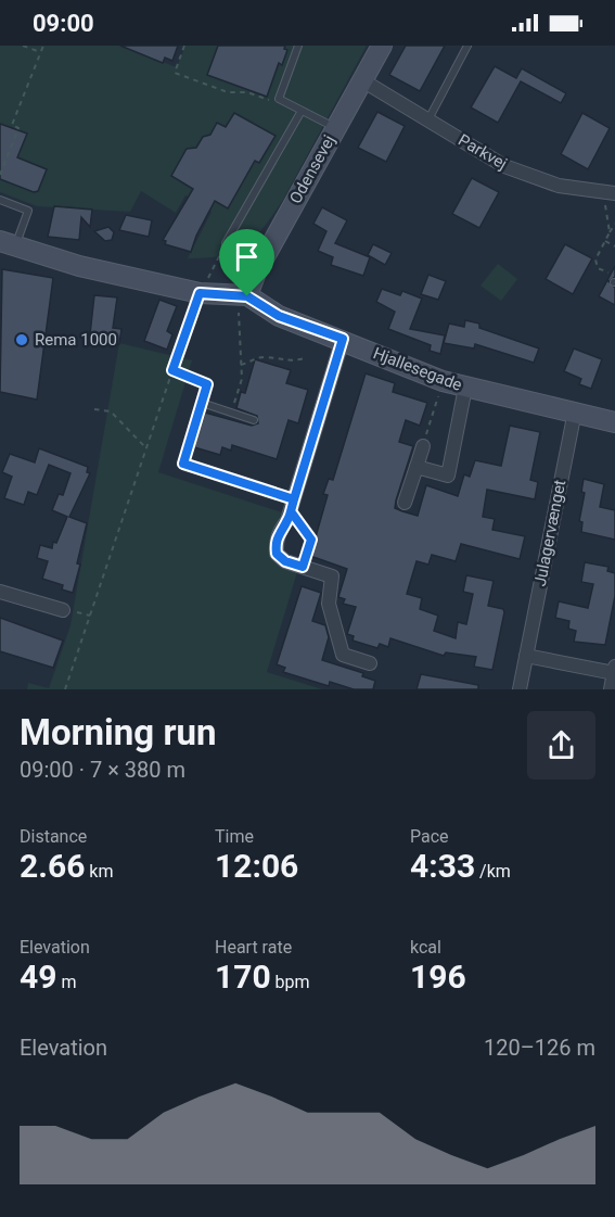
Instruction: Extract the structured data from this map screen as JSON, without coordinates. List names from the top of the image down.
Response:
{
  "streets": {
    "street": [
      "Parkvej",
      "Odensevej",
      "Hjallesegade",
      "Julagervænget"
    ]
  },
  "crossings": [
    ["Parkvej", "Odensevej"],
    ["Odensevej", "Hjallesegade"],
    ["Hjallesegade", "Julagervænget"]
  ],
  "places": ["Rema 1000"],
  "page": {
    "status": "09:00",
    "heading": ["Morning run", "09:00 · 7 × 380 m"],
    "stats": [
      ["Distance", "2.66 km"],
      ["Time", "12:06"],
      ["Pace", "4:33 /km"],
      ["Elevation", "49 m"],
      ["Heart rate", "170 bpm"],
      ["kcal", "196"]
    ],
    "chart": ["Elevation", "120–126 m"]
  }
}
